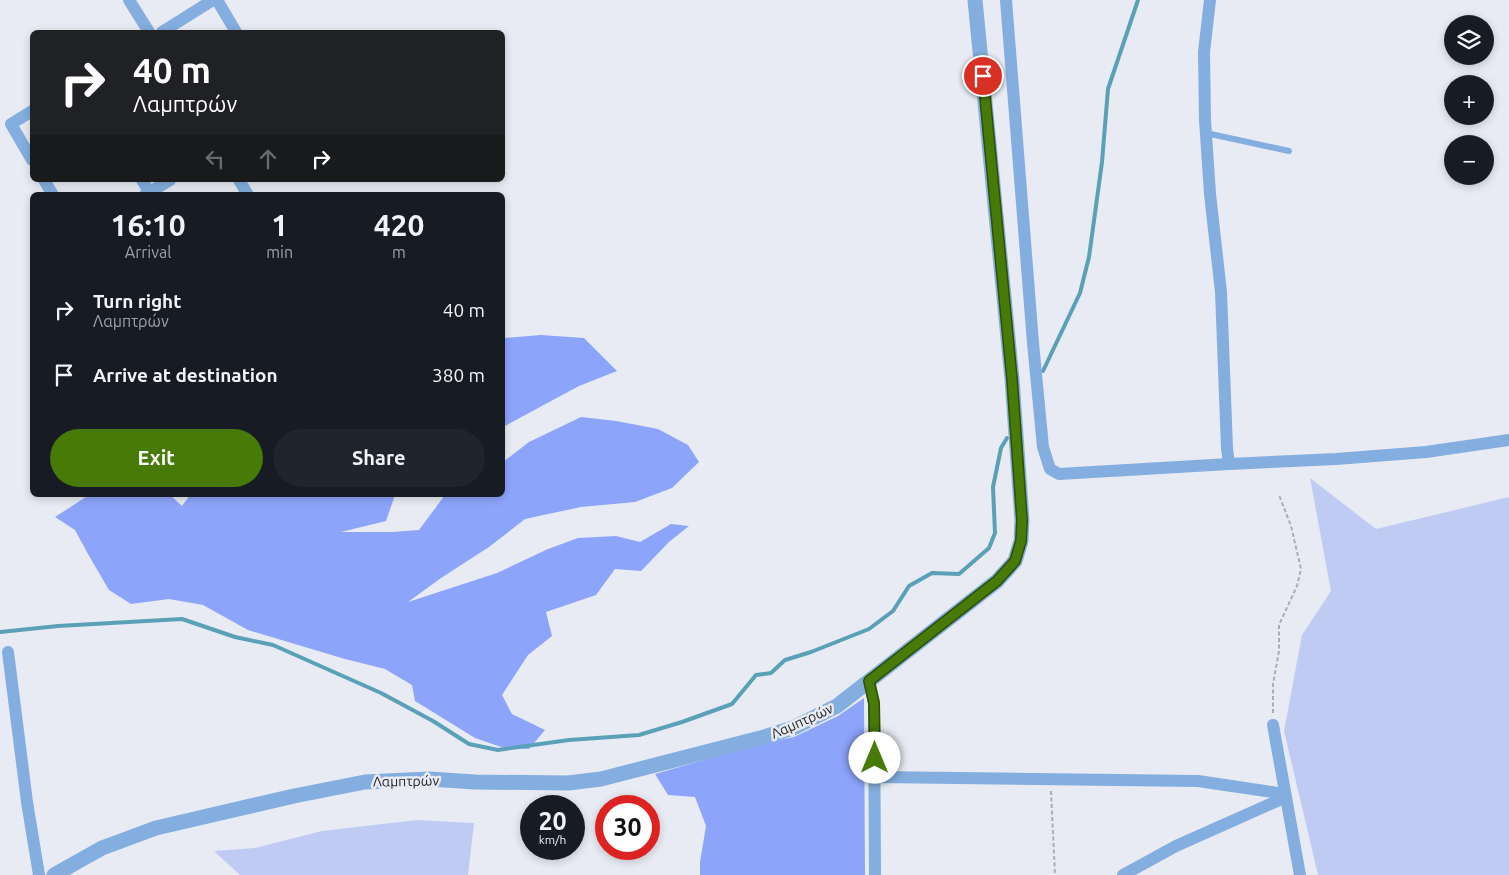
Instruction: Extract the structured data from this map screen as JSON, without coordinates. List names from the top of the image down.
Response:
{
  "streets": {
    "street": ["Λαμπτρών"]
  },
  "page": {
    "map_buttons": ["+", "−"],
    "turn": ["40 m", "Λαμπτρών"],
    "eta": [
      "16:10",
      "Arrival",
      "1",
      "min",
      "420",
      "m"
    ],
    "list": [
      {
        "name": "Turn right",
        "note": "Λαμπτρών",
        "value": "40 m"
      },
      {
        "name": "Arrive at destination",
        "value": "380 m"
      }
    ],
    "buttons": ["Exit", "Share"],
    "speed": "20 km/h",
    "limit": "30"
  }
}
